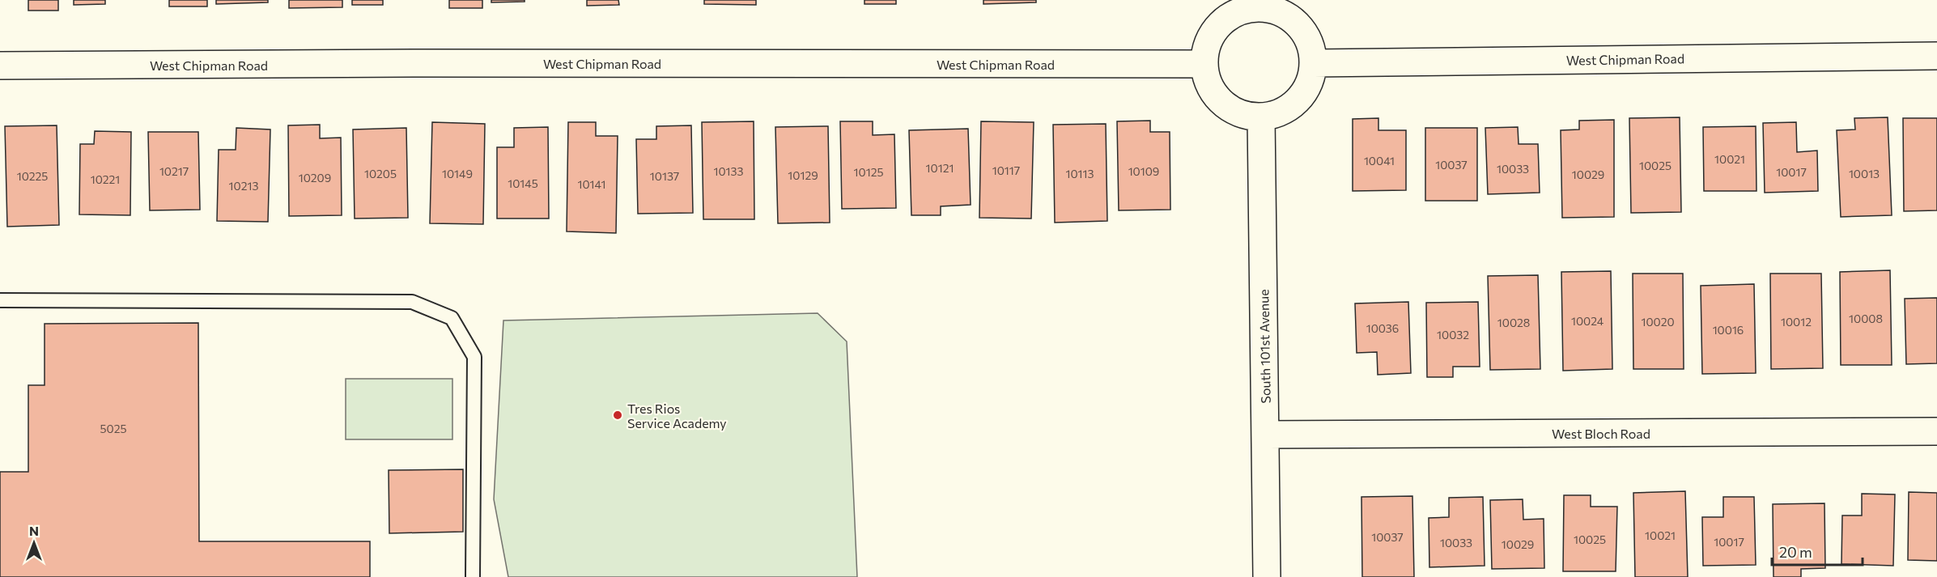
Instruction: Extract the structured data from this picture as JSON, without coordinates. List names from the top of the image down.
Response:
{
  "streets": {
    "street": ["West Chipman Road", "South 101st Avenue", "West Bloch Road"]
  },
  "crossings": [
    ["West Chipman Road", "South 101st Avenue"],
    ["South 101st Avenue", "West Bloch Road"]
  ],
  "places": ["Tres Rios Service Academy"],
  "house_numbers": [
    "10021",
    "10041",
    "10037",
    "10025",
    "10121",
    "10033",
    "10117",
    "10217",
    "10133",
    "10109",
    "10125",
    "10017",
    "10205",
    "10149",
    "10113",
    "10013",
    "10029",
    "10129",
    "10225",
    "10137",
    "10209",
    "10221",
    "10145",
    "10141",
    "10213",
    "10008",
    "10024",
    "10020",
    "10012",
    "10028",
    "10036",
    "10016",
    "10032",
    "5025",
    "10021",
    "10037",
    "10025",
    "10017",
    "10033",
    "10029"
  ],
  "scale_bar": "20 m",
  "north": "top"
}
